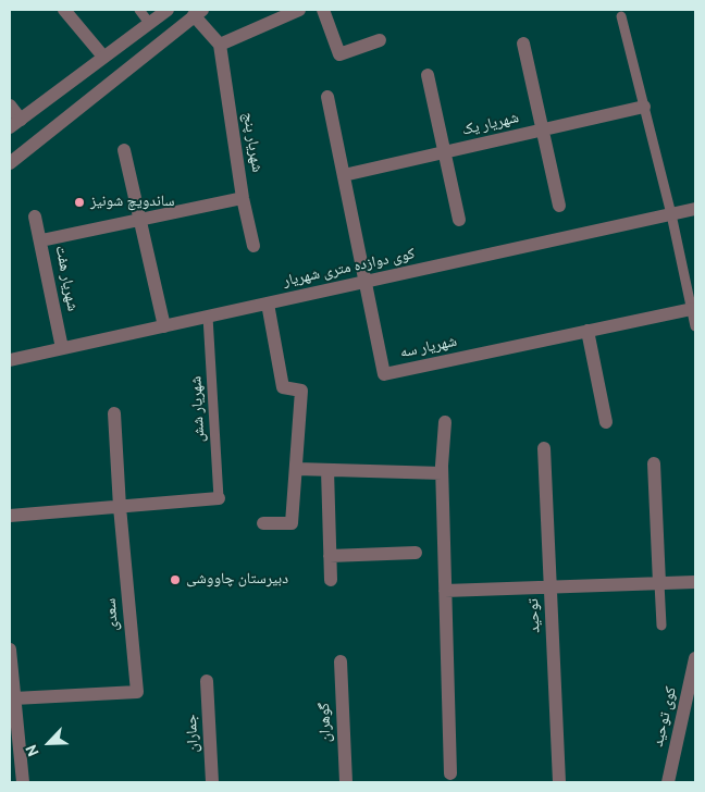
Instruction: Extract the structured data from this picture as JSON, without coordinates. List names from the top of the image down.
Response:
{
  "streets": {
    "street": [
      "شهریار یک",
      "شهریار پنج",
      "کوی دوازده متری شهریار",
      "شهریار هفت",
      "شهریار سه",
      "سعدی",
      "توحید",
      "کوی توحید",
      "گوهران",
      "جماران"
    ],
    "lane": ["شهریار شش"]
  },
  "crossings": [
    ["شهریار یک", "شهریار سه"],
    ["کوی دوازده متری شهریار", "شهریار هفت"],
    ["کوی دوازده متری شهریار", "شهریار سه"],
    ["کوی دوازده متری شهریار", "شهریار شش"]
  ],
  "places": ["ساندویچ شونیز", "دبیرستان چاووشی"],
  "north": "bottom left"
}
